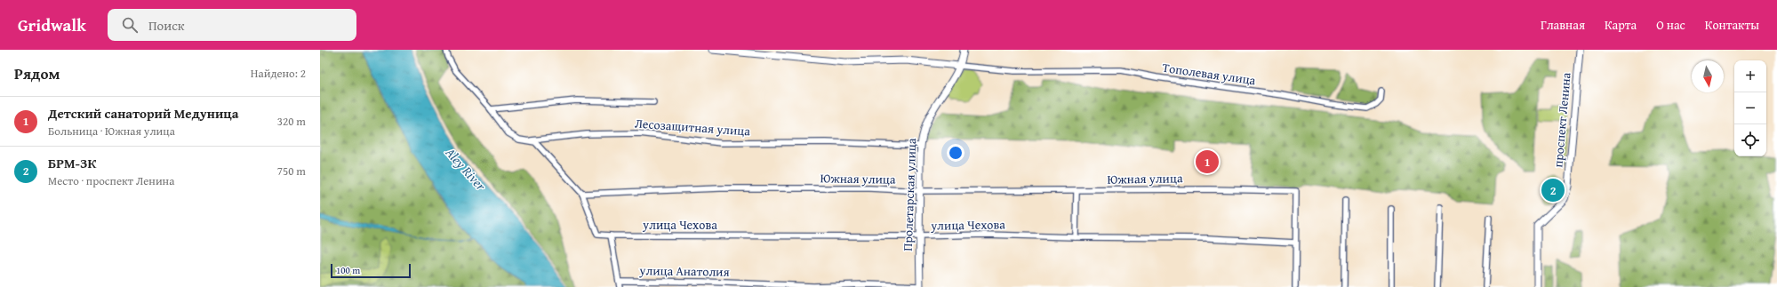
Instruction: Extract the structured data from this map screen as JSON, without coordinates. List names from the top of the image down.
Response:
{
  "streets": {
    "street": [
      "Тополевая улица",
      "проспект Ленина",
      "Лесозащитная улица",
      "Южная улица",
      "Пролетарская улица",
      "улица Чехова",
      "улица Анатолия"
    ]
  },
  "crossings": [
    ["Тополевая улица", "Пролетарская улица"],
    ["Лесозащитная улица", "Пролетарская улица"],
    ["Южная улица", "Пролетарская улица"],
    ["Южная улица", "улица Чехова"],
    ["Пролетарская улица", "улица Чехова"],
    ["Пролетарская улица", "улица Анатолия"]
  ],
  "water": ["Aley River"],
  "scale_bar": "100 m",
  "north": "bottom",
  "page": {
    "header": "Gridwalk",
    "search": "Поиск",
    "nav": [
      "Главная",
      "Карта",
      "О нас",
      "Контакты"
    ],
    "heading": ["Рядом", "Найдено: 2"],
    "map_buttons": ["+", "−"],
    "list": [
      {
        "mark": "1",
        "name": "Детский санаторий Медуница",
        "note": "Больница · Южная улица",
        "value": "320 m"
      },
      {
        "mark": "2",
        "name": "БРМ-ЗК",
        "note": "Место · проспект Ленина",
        "value": "750 m"
      }
    ],
    "pins": ["1", "2"],
    "scale": "100 m"
  }
}
